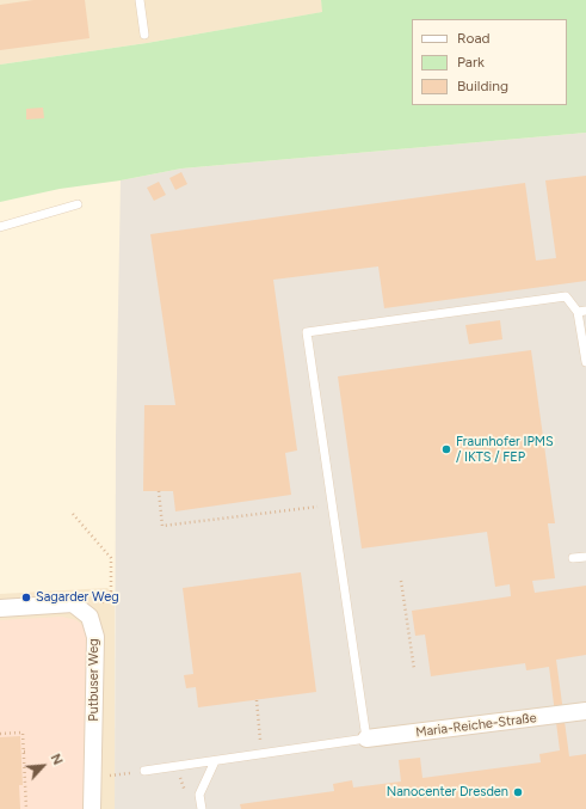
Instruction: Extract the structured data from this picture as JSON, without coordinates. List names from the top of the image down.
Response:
{
  "streets": {
    "street": ["Putbuser Weg", "Maria-Reiche-Straße"]
  },
  "places": ["Fraunhofer IPMS / IKTS / FEP", "Sagarder Weg", "Nanocenter Dresden"],
  "legend": ["Road", "Park", "Building"],
  "north": "top right"
}
